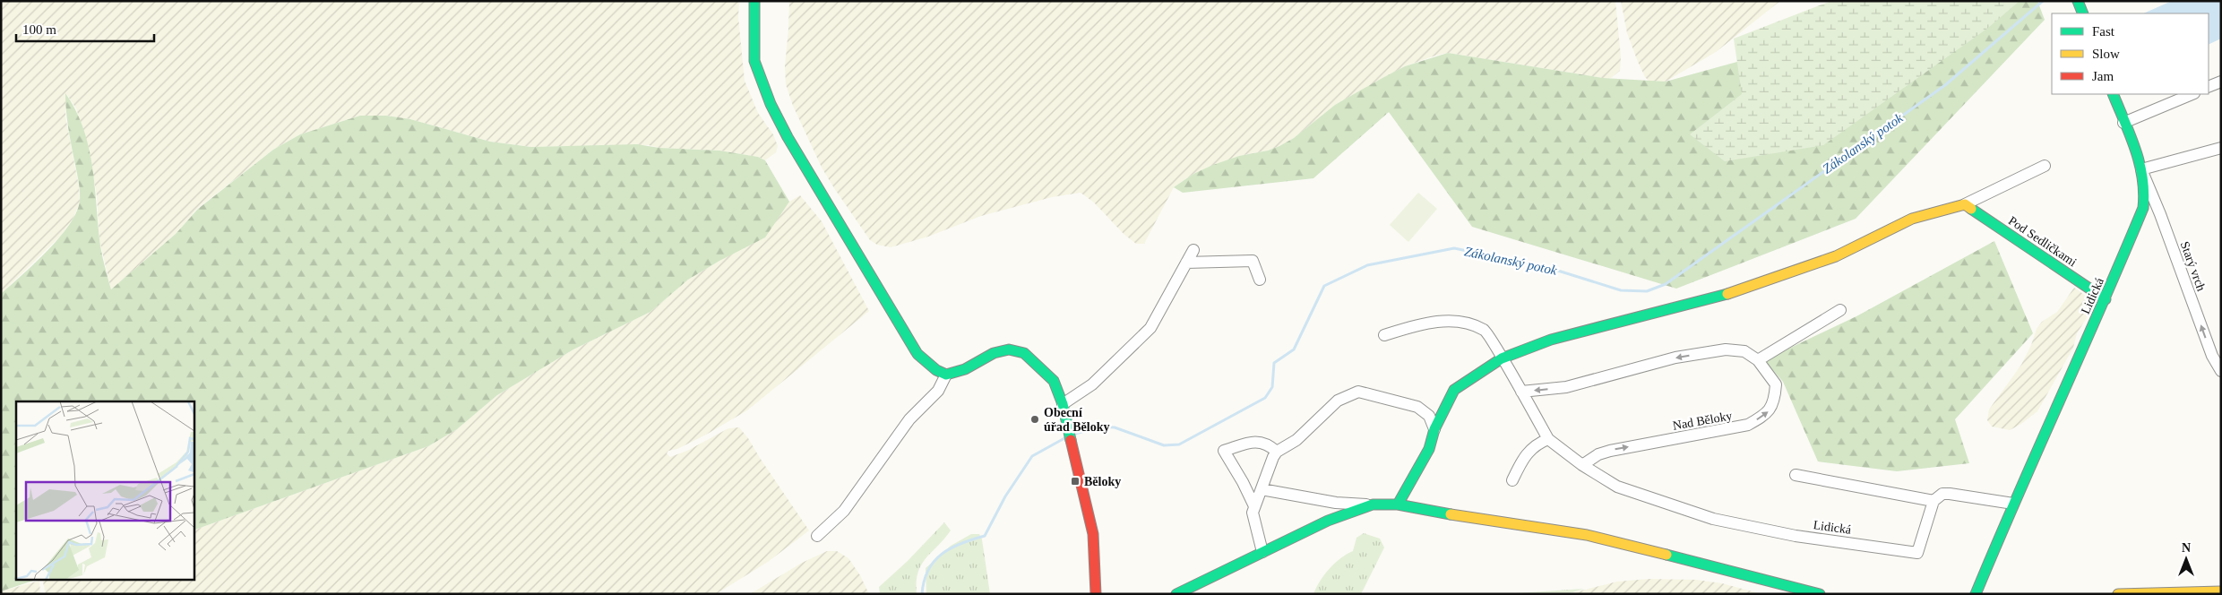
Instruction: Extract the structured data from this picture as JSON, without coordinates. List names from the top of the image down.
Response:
{
  "streets": {
    "street": [
      "Pod Sedličkami",
      "Starý vrch",
      "Lidická",
      "Nad Běloky"
    ]
  },
  "crossings": [
    ["Pod Sedličkami", "Lidická"],
    ["Starý vrch", "Lidická"],
    ["Lidická", "Nad Běloky"]
  ],
  "one_way": ["Starý vrch"],
  "water": ["Zákolanský potok"],
  "places": {
    "other": ["Obecní úřad Běloky"],
    "transit": ["Běloky"]
  },
  "legend": ["Fast", "Slow", "Jam"],
  "scale_bar": "100 m",
  "north": "top"
}
